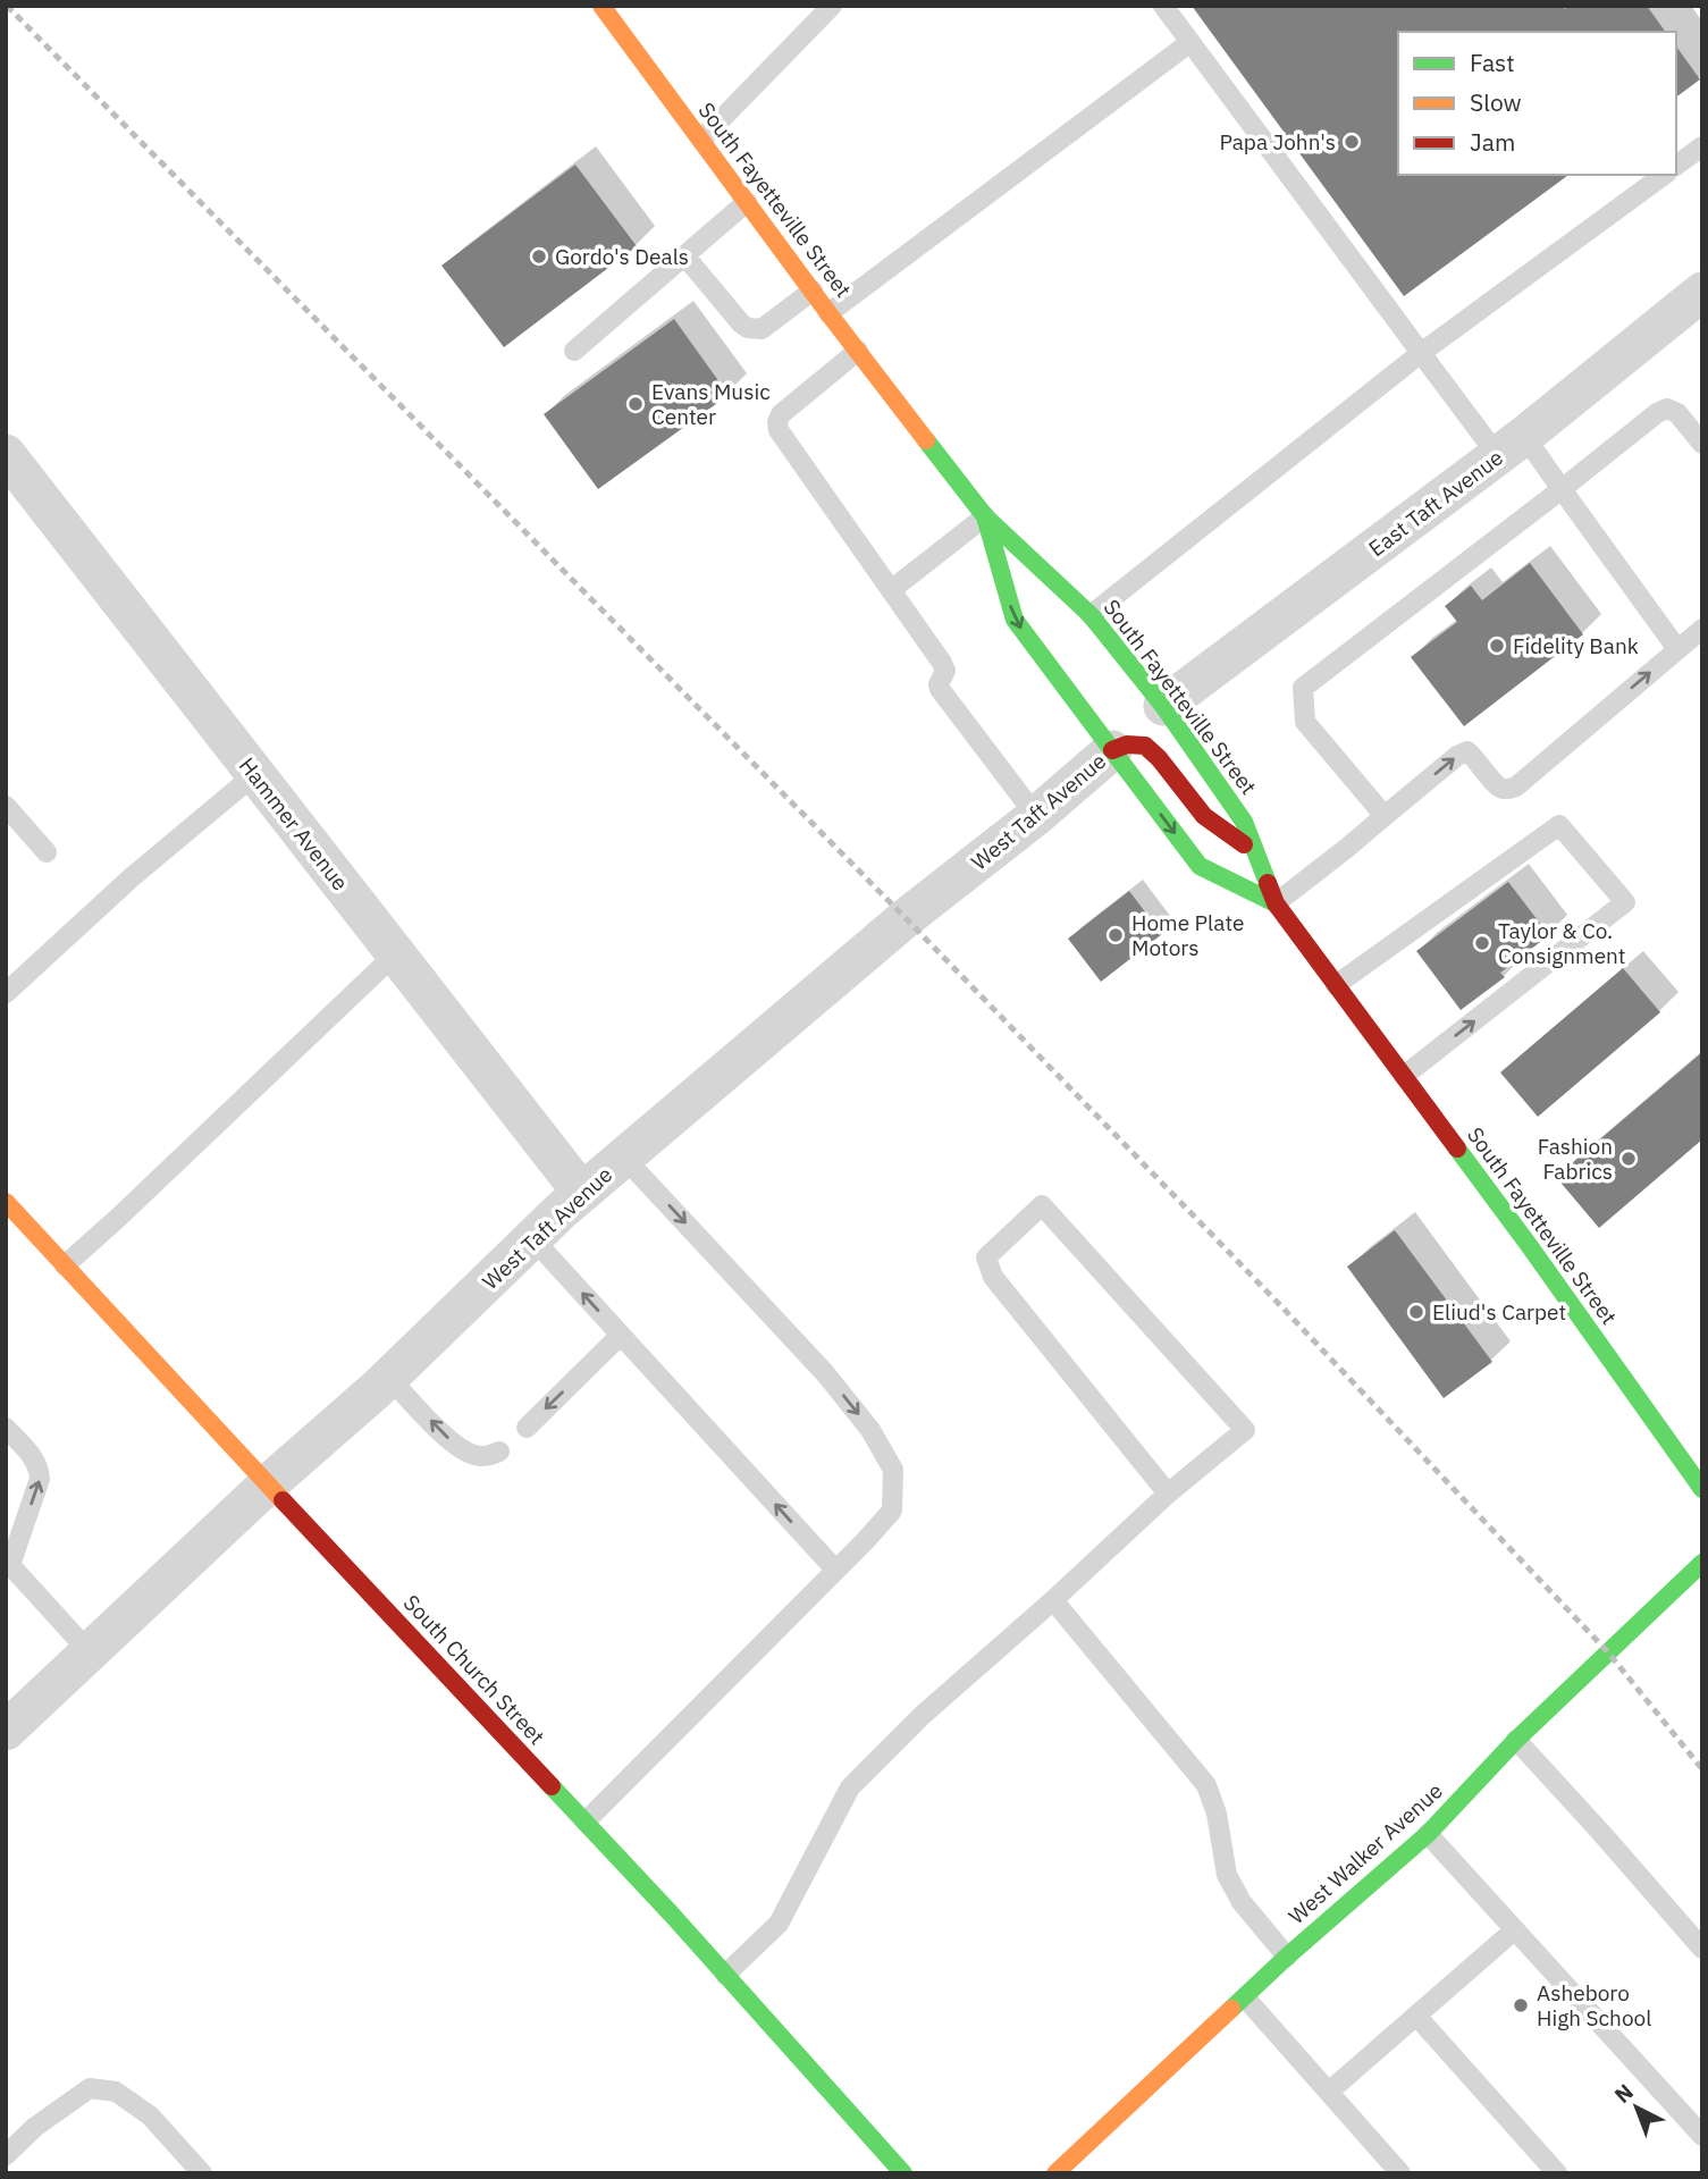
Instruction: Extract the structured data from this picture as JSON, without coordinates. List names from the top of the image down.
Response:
{
  "streets": {
    "main road": ["South Fayetteville Street", "South Church Street", "West Walker Avenue"],
    "street": ["East Taft Avenue", "West Taft Avenue", "Hammer Avenue"]
  },
  "crossings": [
    ["South Fayetteville Street", "East Taft Avenue"],
    ["West Taft Avenue", "Hammer Avenue"],
    ["West Taft Avenue", "South Church Street"]
  ],
  "places": [
    "Papa John's",
    "Gordo's Deals",
    "Evans Music Center",
    "Fidelity Bank",
    "Home Plate Motors",
    "Taylor & Co. Consignment",
    "Fashion Fabrics",
    "Eliud's Carpet",
    "Asheboro High School"
  ],
  "legend": ["Fast", "Slow", "Jam"],
  "north": "top left"
}
